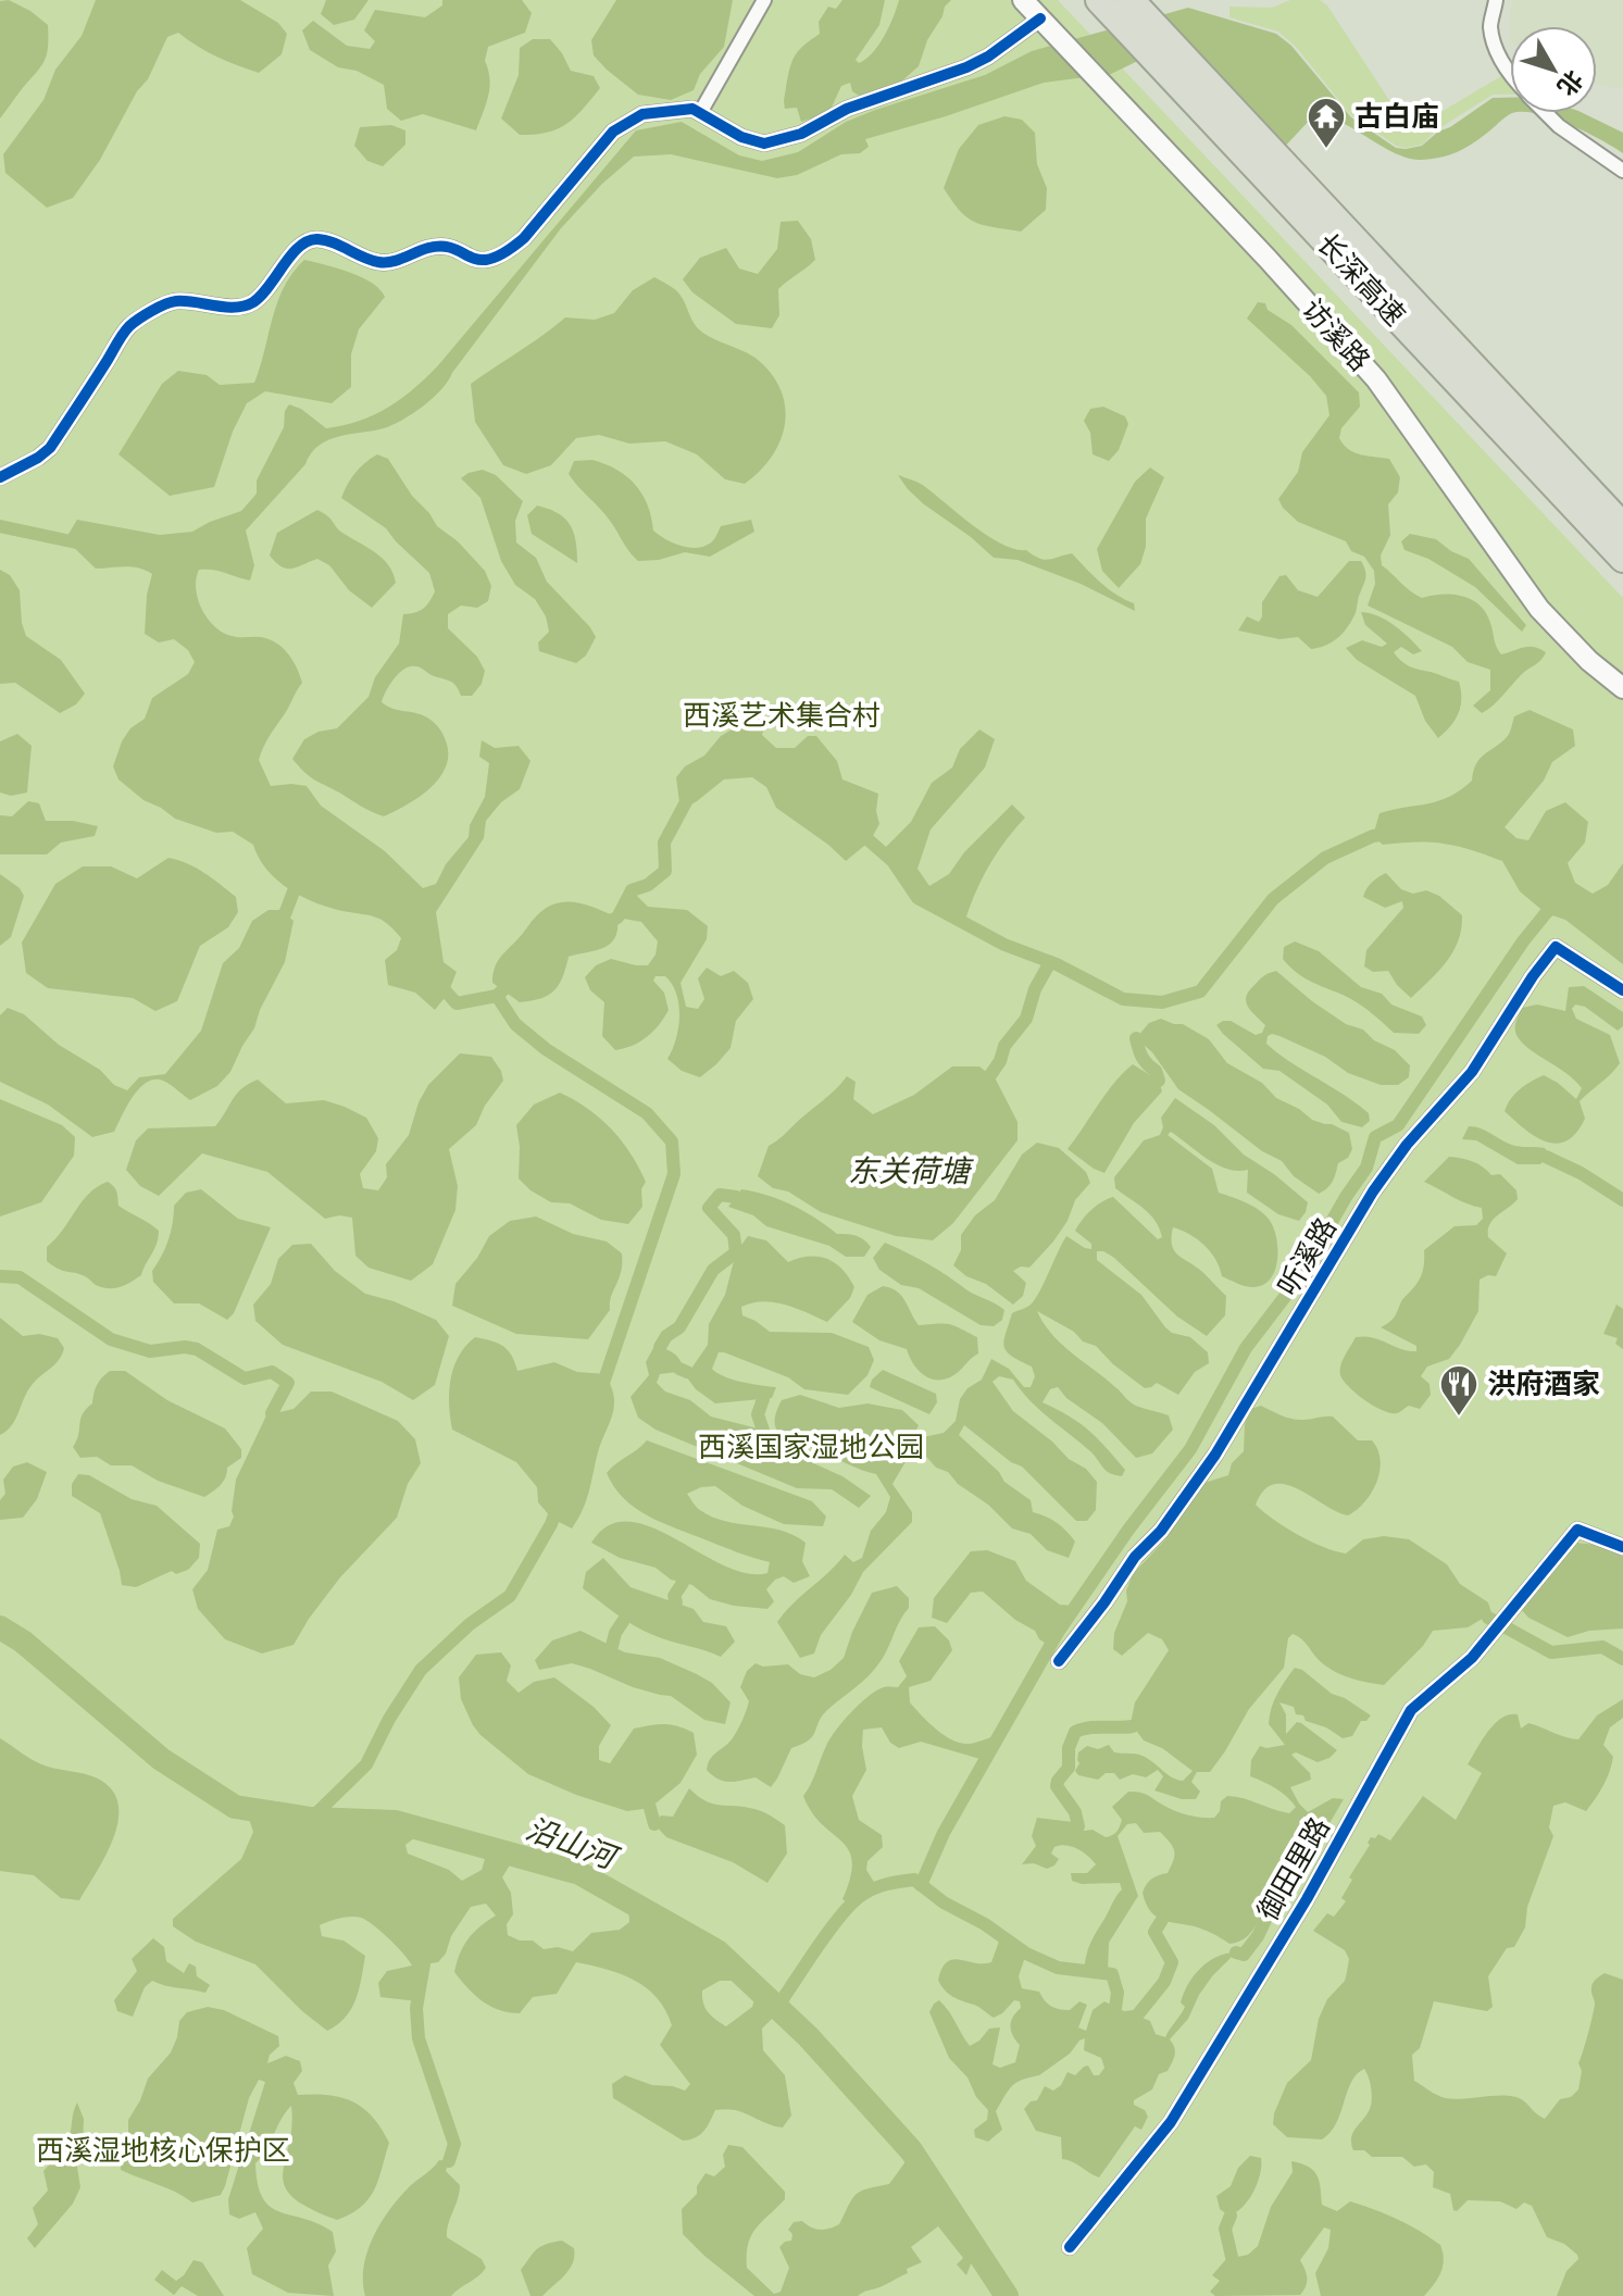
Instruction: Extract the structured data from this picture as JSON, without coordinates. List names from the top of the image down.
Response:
{
  "streets": {
    "highway": ["长深高速"],
    "street": ["访溪路", "听溪路", "御田里路"]
  },
  "water": ["东关荷塘", "沿山河"],
  "parks": ["西溪艺术集合村", "西溪国家湿地公园", "西溪湿地核心保护区"],
  "places": {
    "temple": ["古白庙"],
    "restaurant": ["洪府酒家"]
  },
  "north": "bottom right"
}
